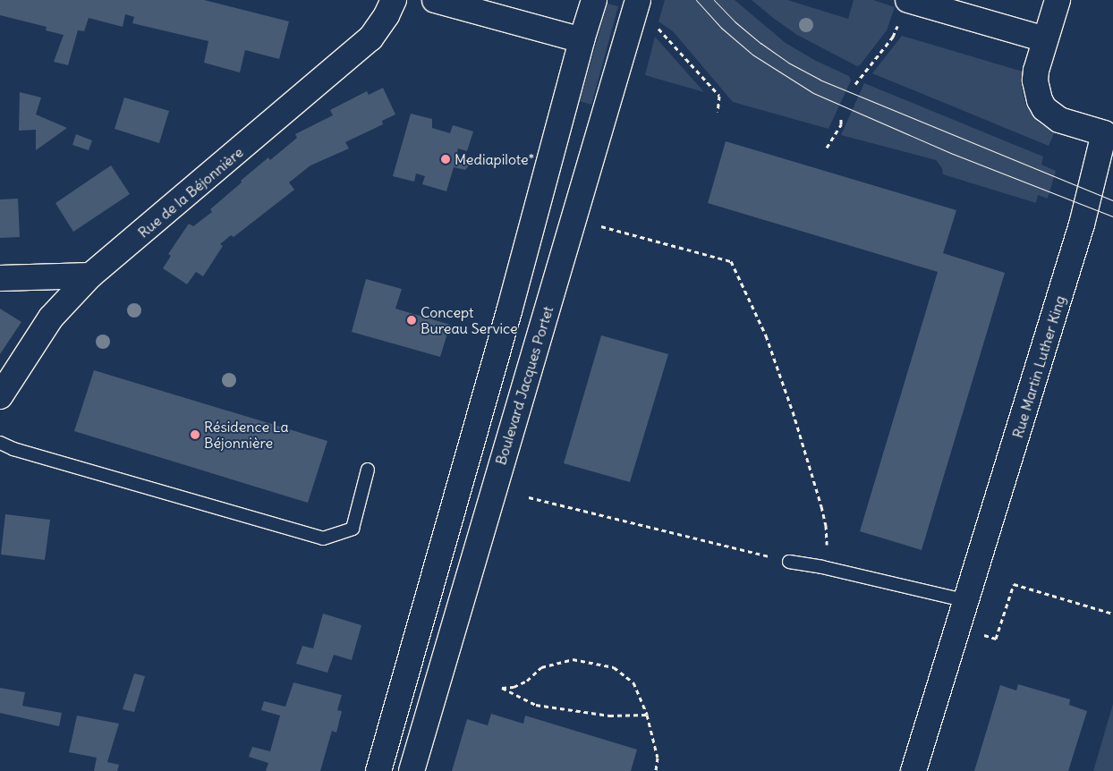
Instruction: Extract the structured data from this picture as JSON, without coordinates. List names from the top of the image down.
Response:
{
  "streets": {
    "street": ["Rue de la Béjonnière", "Rue Martin Luther King", "Boulevard Jacques Portet"]
  },
  "places": ["Mediapilote*", "Concept Bureau Service", "Résidence La Béjonnière"]
}
